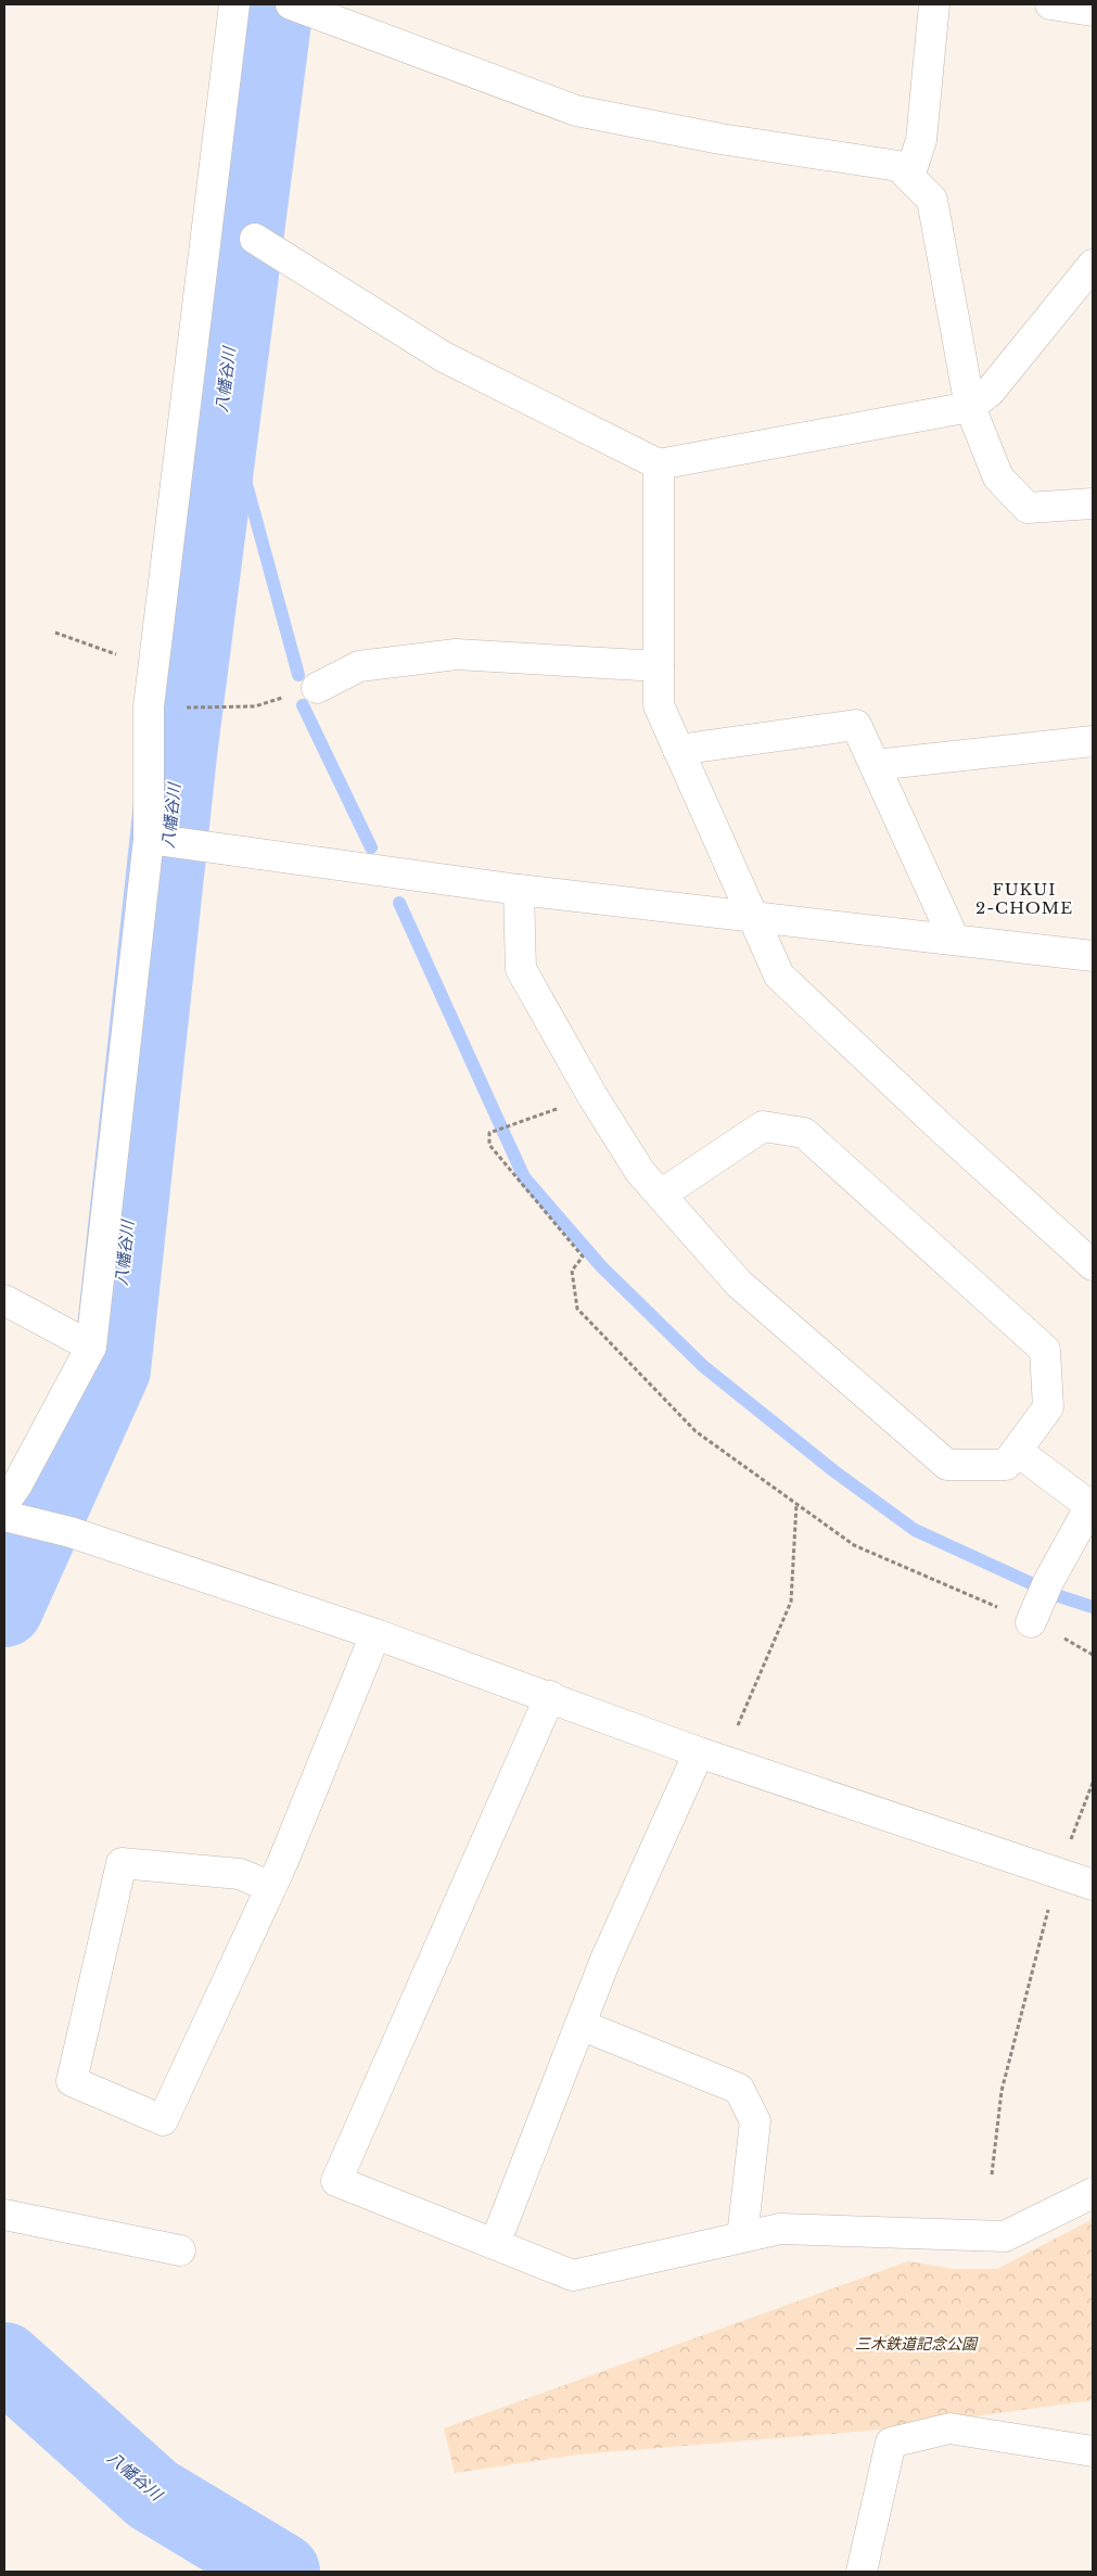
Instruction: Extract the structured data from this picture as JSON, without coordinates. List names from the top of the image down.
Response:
{
  "districts": ["FUKUI 2-CHOME"],
  "water": ["八幡谷川"],
  "parks": ["三木鉄道記念公園"]
}
